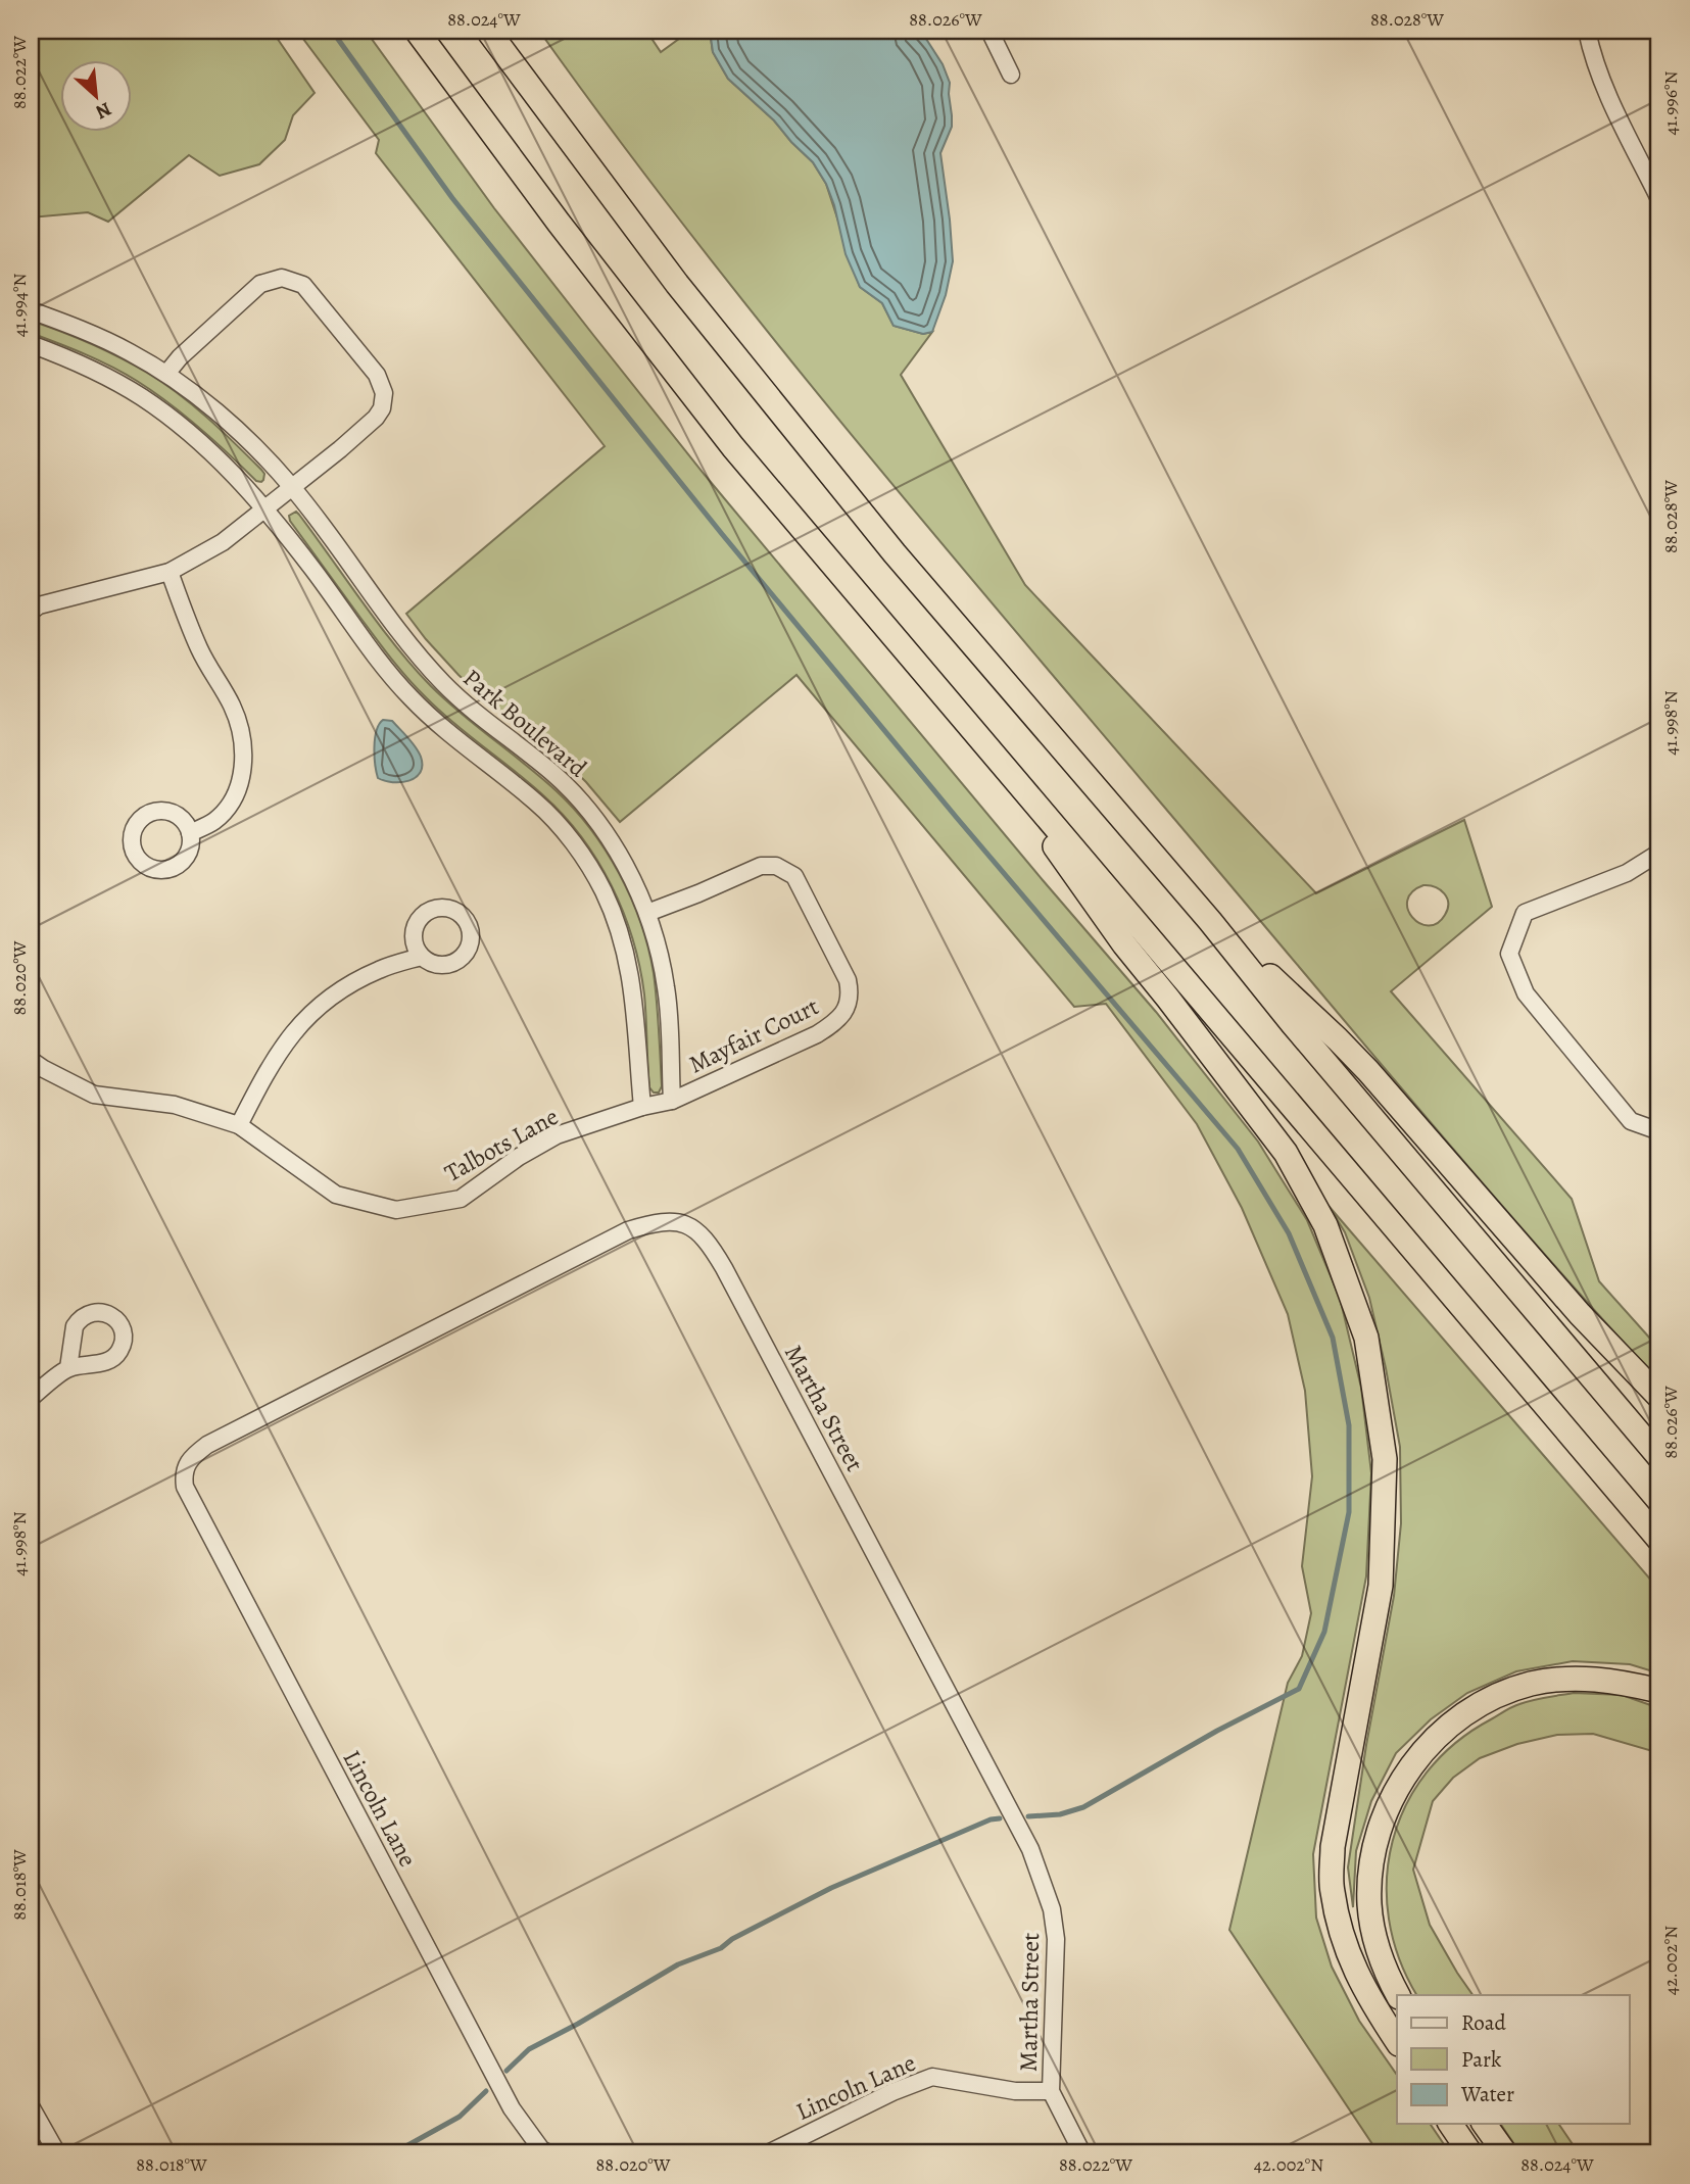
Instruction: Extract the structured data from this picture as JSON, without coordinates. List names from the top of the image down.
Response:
{
  "streets": {
    "street": [
      "Park Boulevard",
      "Mayfair Court",
      "Talbots Lane",
      "Martha Street",
      "Lincoln Lane"
    ]
  },
  "crossings": [
    ["Park Boulevard", "Mayfair Court"],
    ["Martha Street", "Lincoln Lane"]
  ],
  "legend": ["Road", "Park", "Water"],
  "north": "bottom right",
  "coordinates": [
    "88.024°W",
    "88.026°W",
    "88.028°W",
    "88.022°W",
    "41.996°N",
    "41.994°N",
    "41.998°N",
    "88.020°W",
    "88.018°W",
    "42.002°N"
  ]
}
